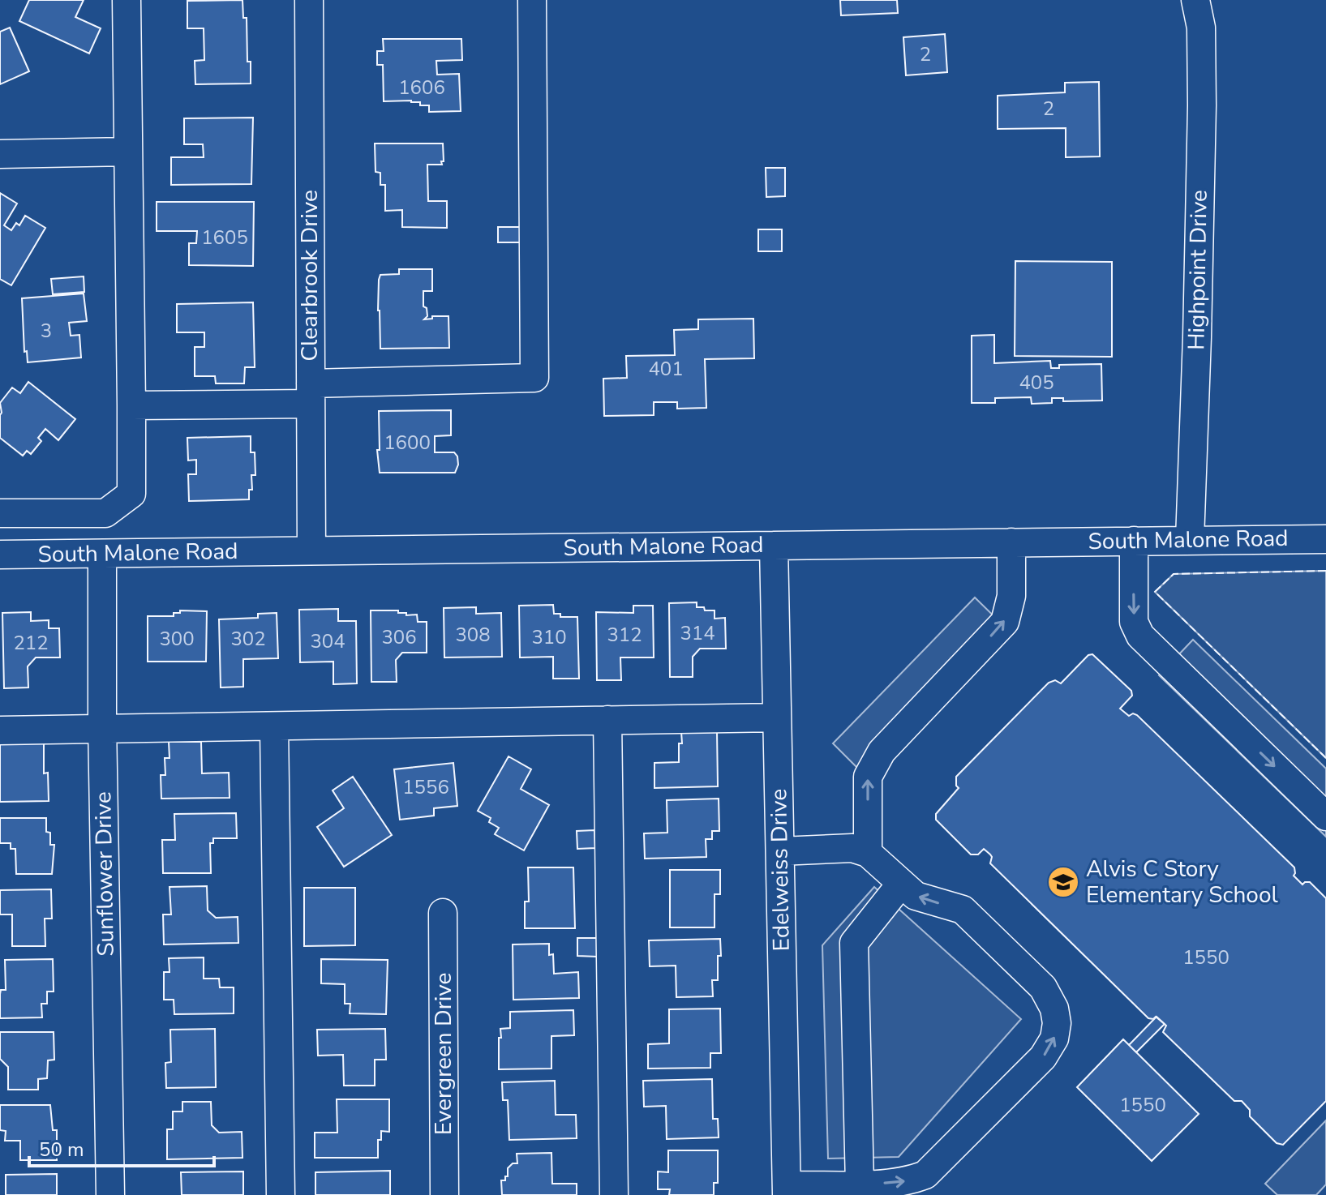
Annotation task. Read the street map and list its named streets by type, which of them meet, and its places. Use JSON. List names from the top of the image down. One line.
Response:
{"streets":{"street":["Highpoint Drive","Clearbrook Drive","South Malone Road","Edelweiss Drive","Sunflower Drive","Evergreen Drive"]},"crossings":[["Highpoint Drive","South Malone Road"],["Clearbrook Drive","South Malone Road"],["South Malone Road","Edelweiss Drive"],["South Malone Road","Sunflower Drive"]],"places":{"school or university":["Alvis C Story Elementary School"]},"house_numbers":["2","1606","2","1605","3","401","405","1600","314","308","312","306","310","300","302","304","212","1556","1550","1550"],"scale_bar":"50 m"}
